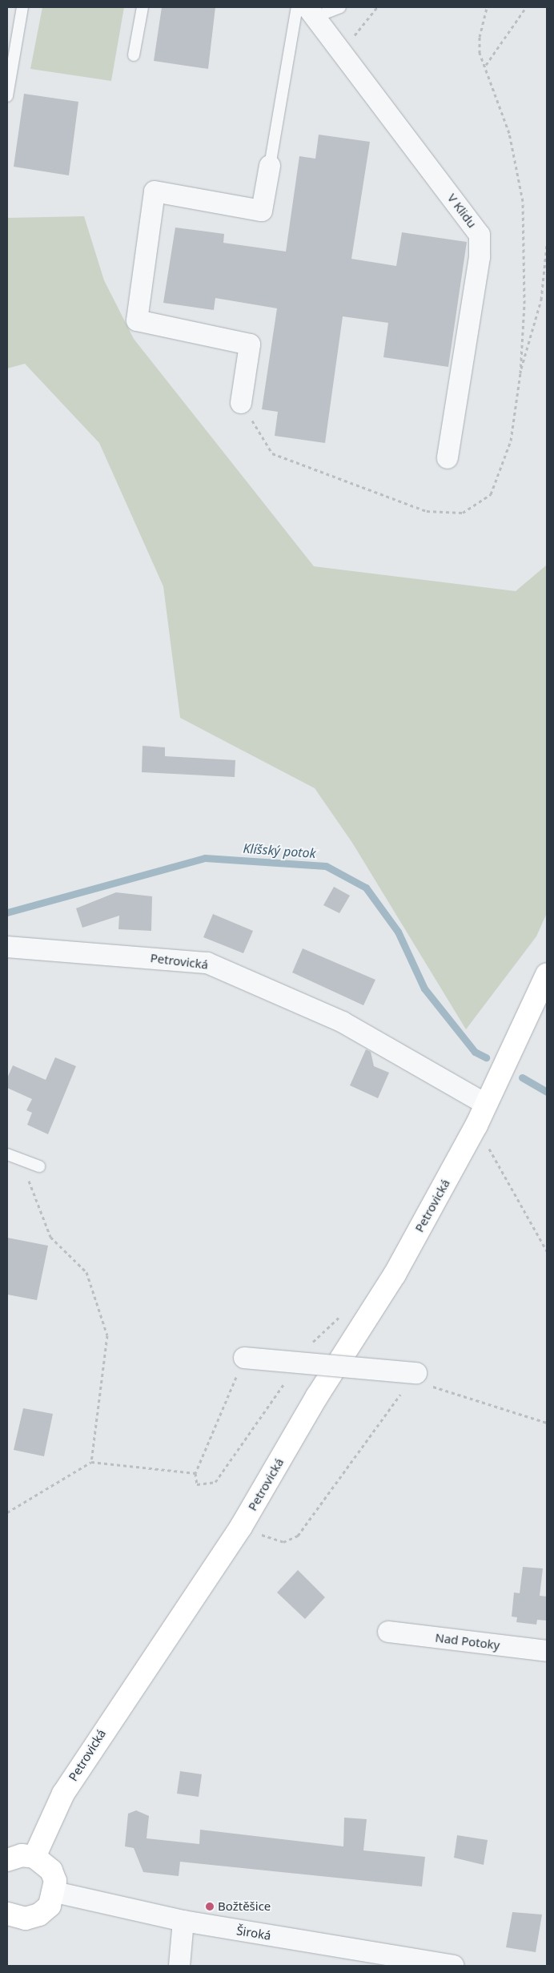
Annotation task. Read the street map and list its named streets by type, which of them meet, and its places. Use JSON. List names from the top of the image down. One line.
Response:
{"streets":{"main road":["Petrovická"],"street":["V Klidu","Nad Potoky","Široká"]},"water":["Klíšský potok"],"places":["Božtěšice"]}
